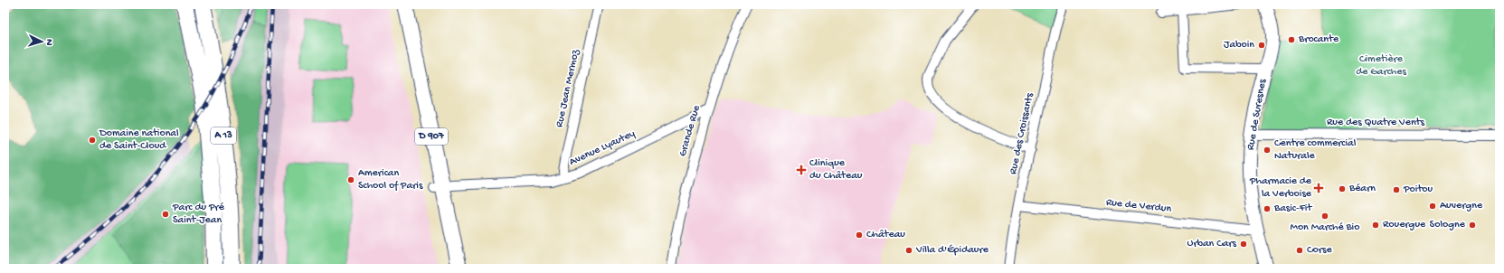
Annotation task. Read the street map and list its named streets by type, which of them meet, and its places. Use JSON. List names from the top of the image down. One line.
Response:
{"streets":{"highway":["A 13"],"main road":["D 907"],"street":["Rue Jean Mermoz","Rue de Suresnes","Rue des Quatre Vents","Grande Rue","Rue des Croissants","Avenue Lyautey","Rue de Verdun"]},"crossings":[["Rue Jean Mermoz","Avenue Lyautey"],["Rue de Suresnes","Rue des Quatre Vents"],["Rue de Suresnes","Rue de Verdun"],["Grande Rue","Avenue Lyautey"],["Rue des Croissants","Rue de Verdun"],["D 907","Avenue Lyautey"]],"parks":["Cimetière de Garches"],"places":{"other":["Brocante","Jaboin","Domaine national de Saint-Cloud","Centre commercial Naturale","American School of Paris","Béarn","Poitou","Auvergne","Basic-Fit","Parc du Pré Saint-Jean","Mon Marché Bio","Rouergue","Sologne","Château","Urban Cars","Villa d'Épidaure","Corse"],"health":["Clinique du Château","Pharmacie de la Verboise"]},"north":"right"}
